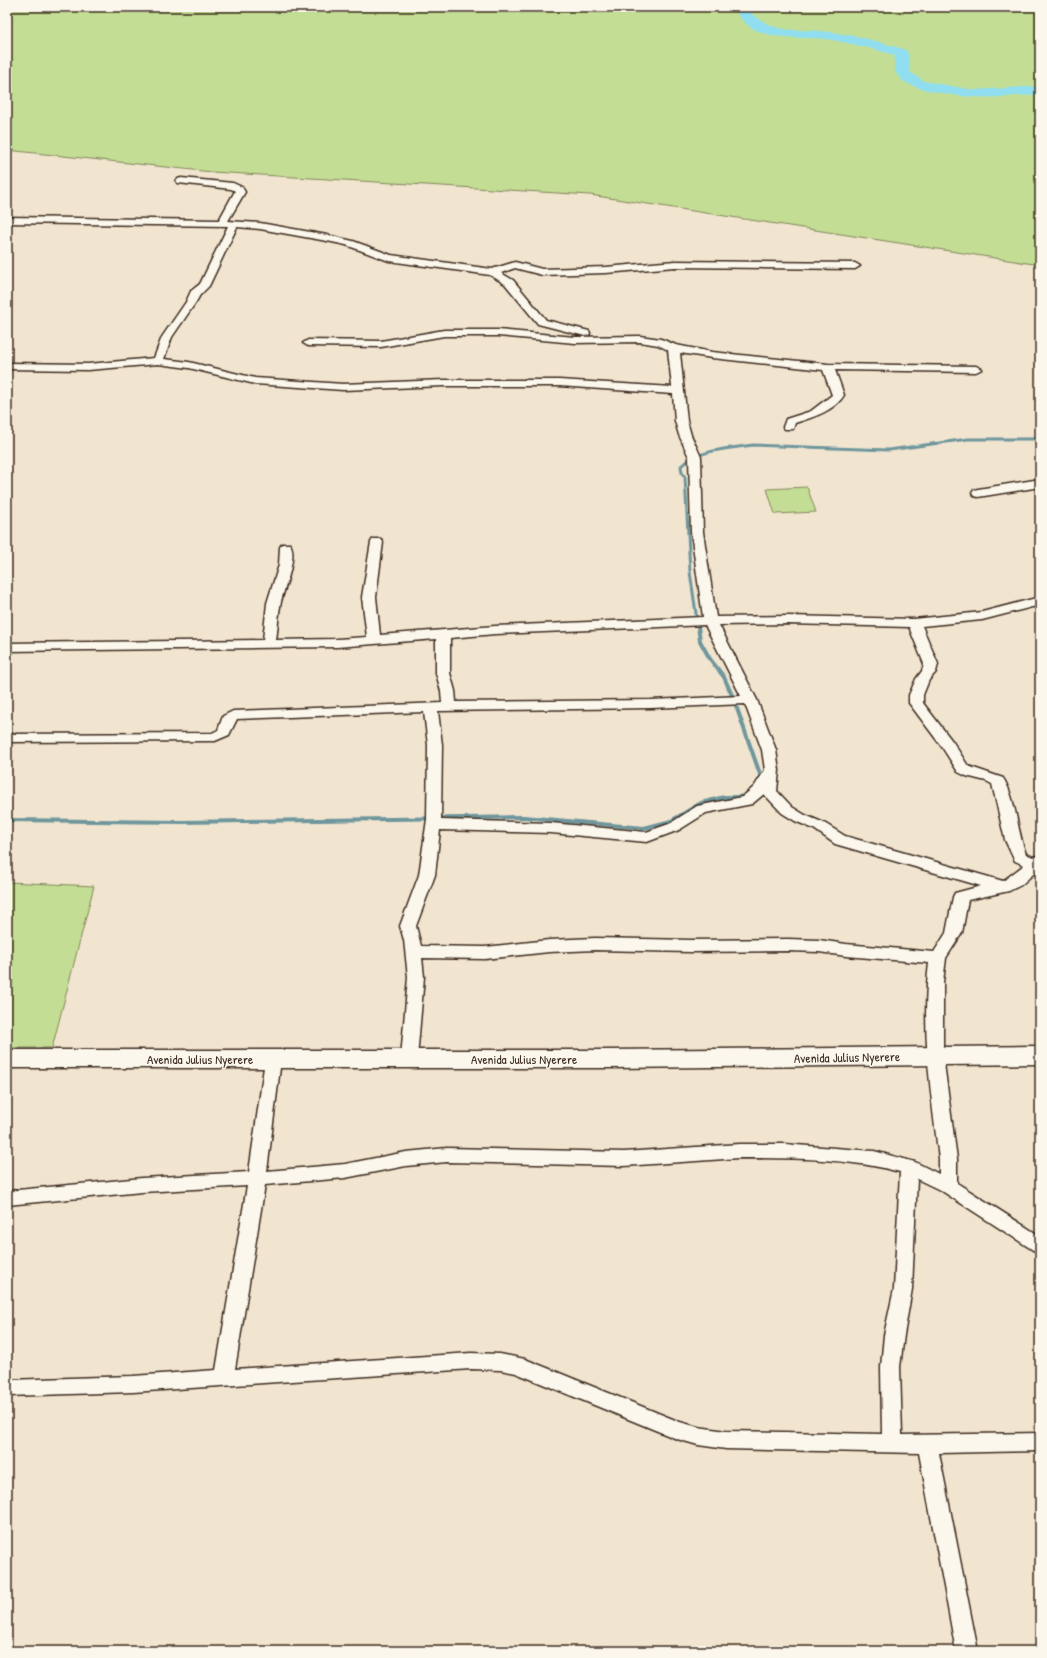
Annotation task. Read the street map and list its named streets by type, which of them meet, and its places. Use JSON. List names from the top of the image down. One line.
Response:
{"streets":{"street":["Avenida Julius Nyerere"]}}
